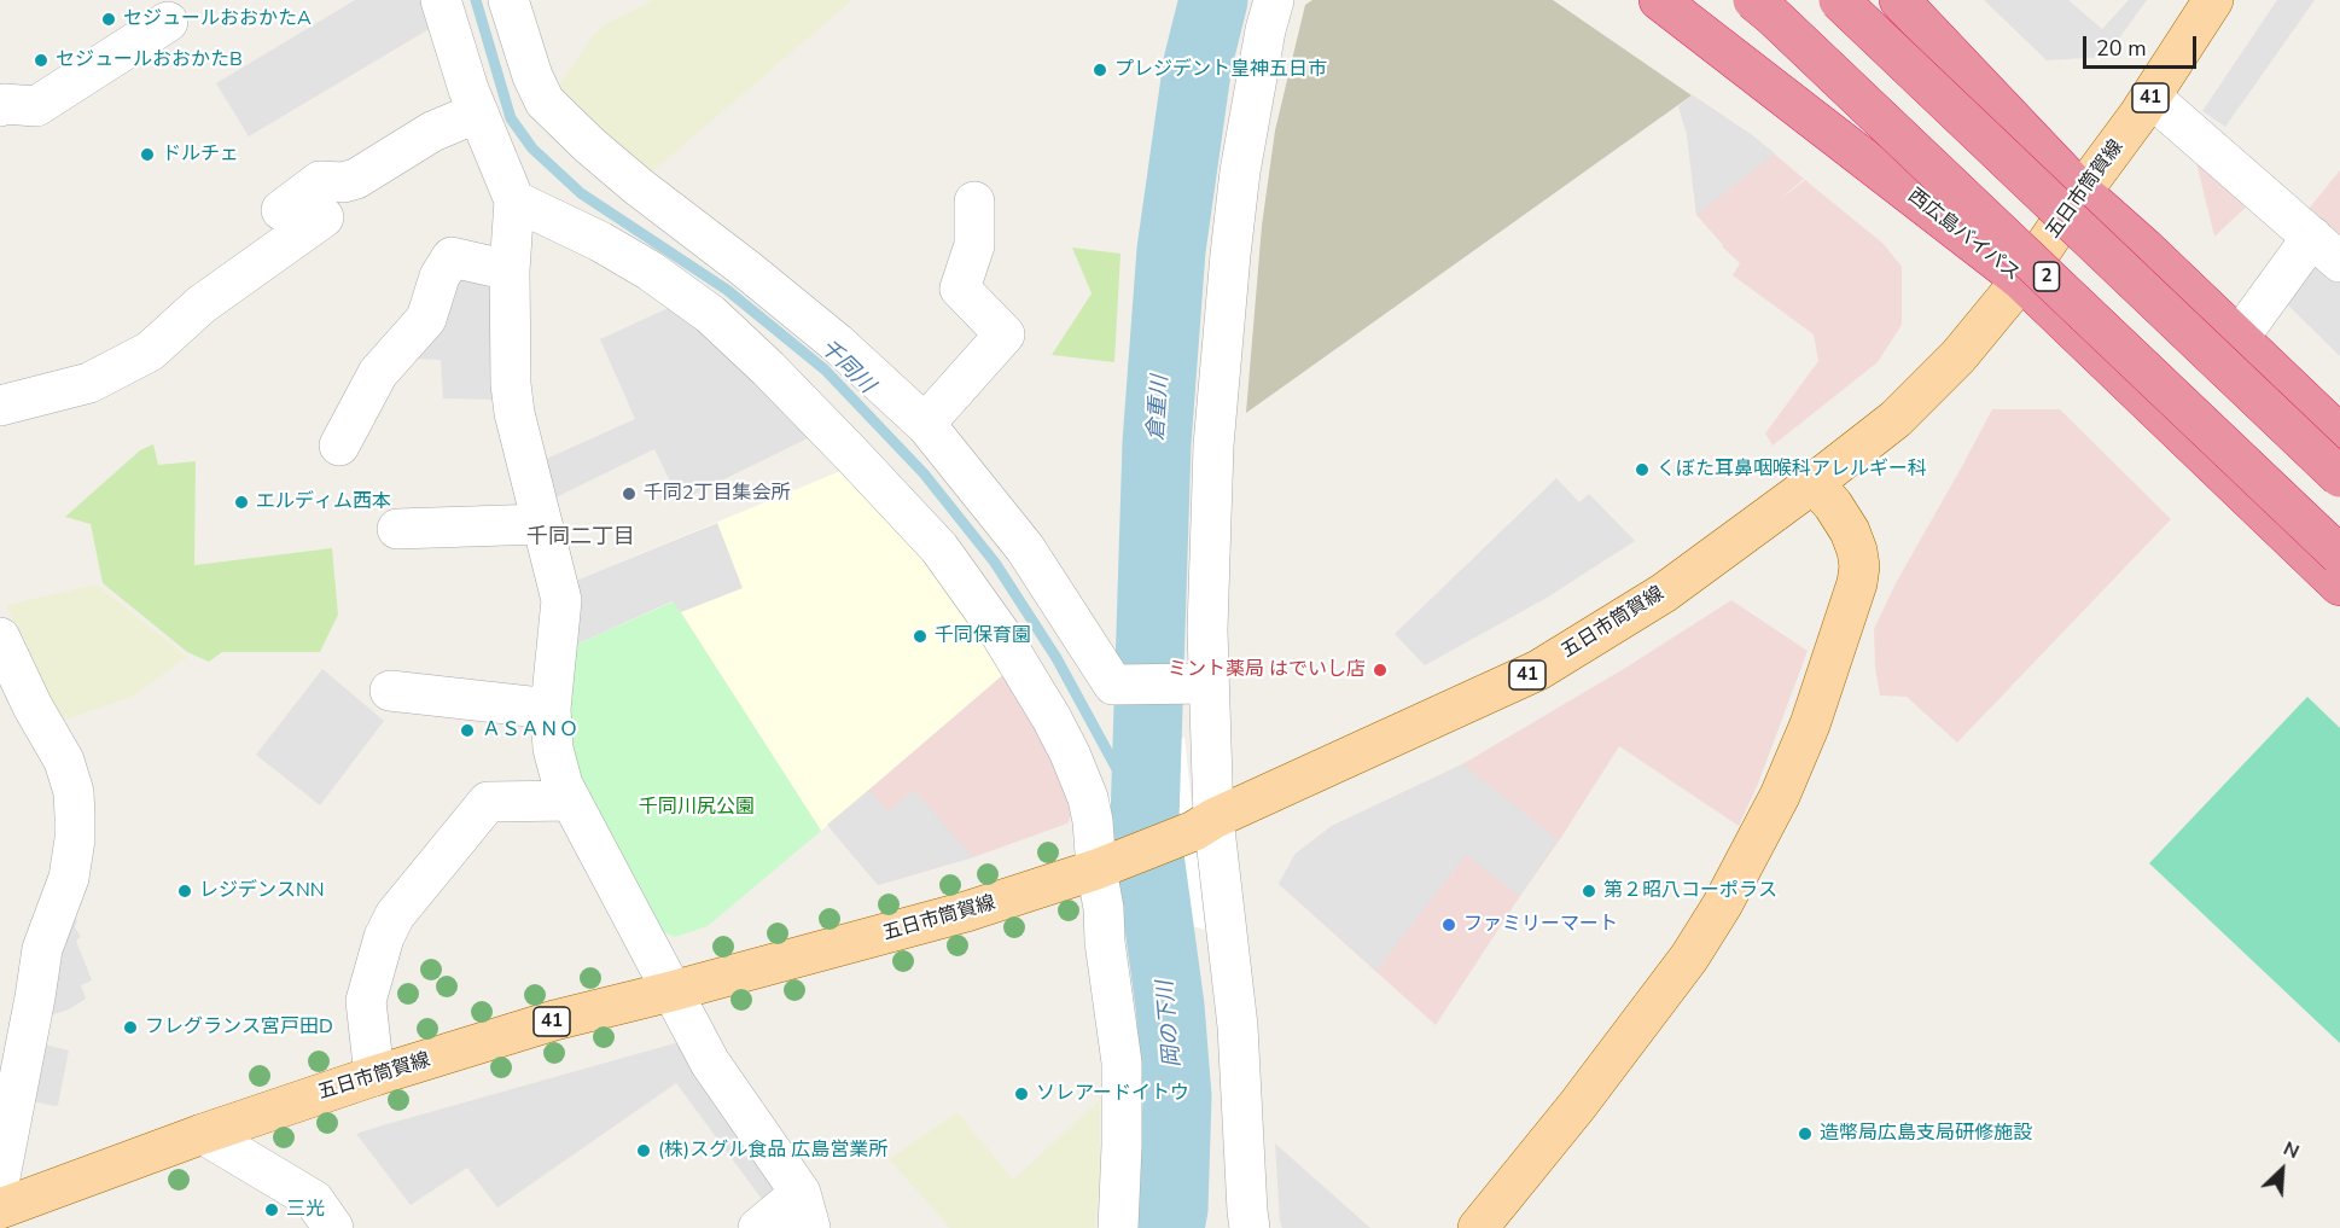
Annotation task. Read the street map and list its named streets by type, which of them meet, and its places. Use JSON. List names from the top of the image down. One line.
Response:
{"streets":{"highway":["西広島バイパス","2"],"main road":["41","五日市筒賀線"]},"crossings":[["五日市筒賀線","西広島バイパス"]],"districts":["千同二丁目"],"water":["千同川","倉重川","岡の下川"],"parks":["千同川尻公園"],"places":["セジュールおおかたA","セジュールおおかたB","プレジデント皇神五日市","ドルチェ","くぼた耳鼻咽喉科アレルギー科","千同2丁目集会所","エルディム西本","千同保育園","ミント薬局 はでいし店","ＡＳＡＮＯ","レジデンスNN","第２昭八コーポラス","ファミリーマート","フレグランス宮戸田D","ソレアードイトウ","造幣局広島支局研修施設","(株)スグル食品 広島営業所","三光"],"scale_bar":"20 m","north":"top right"}
